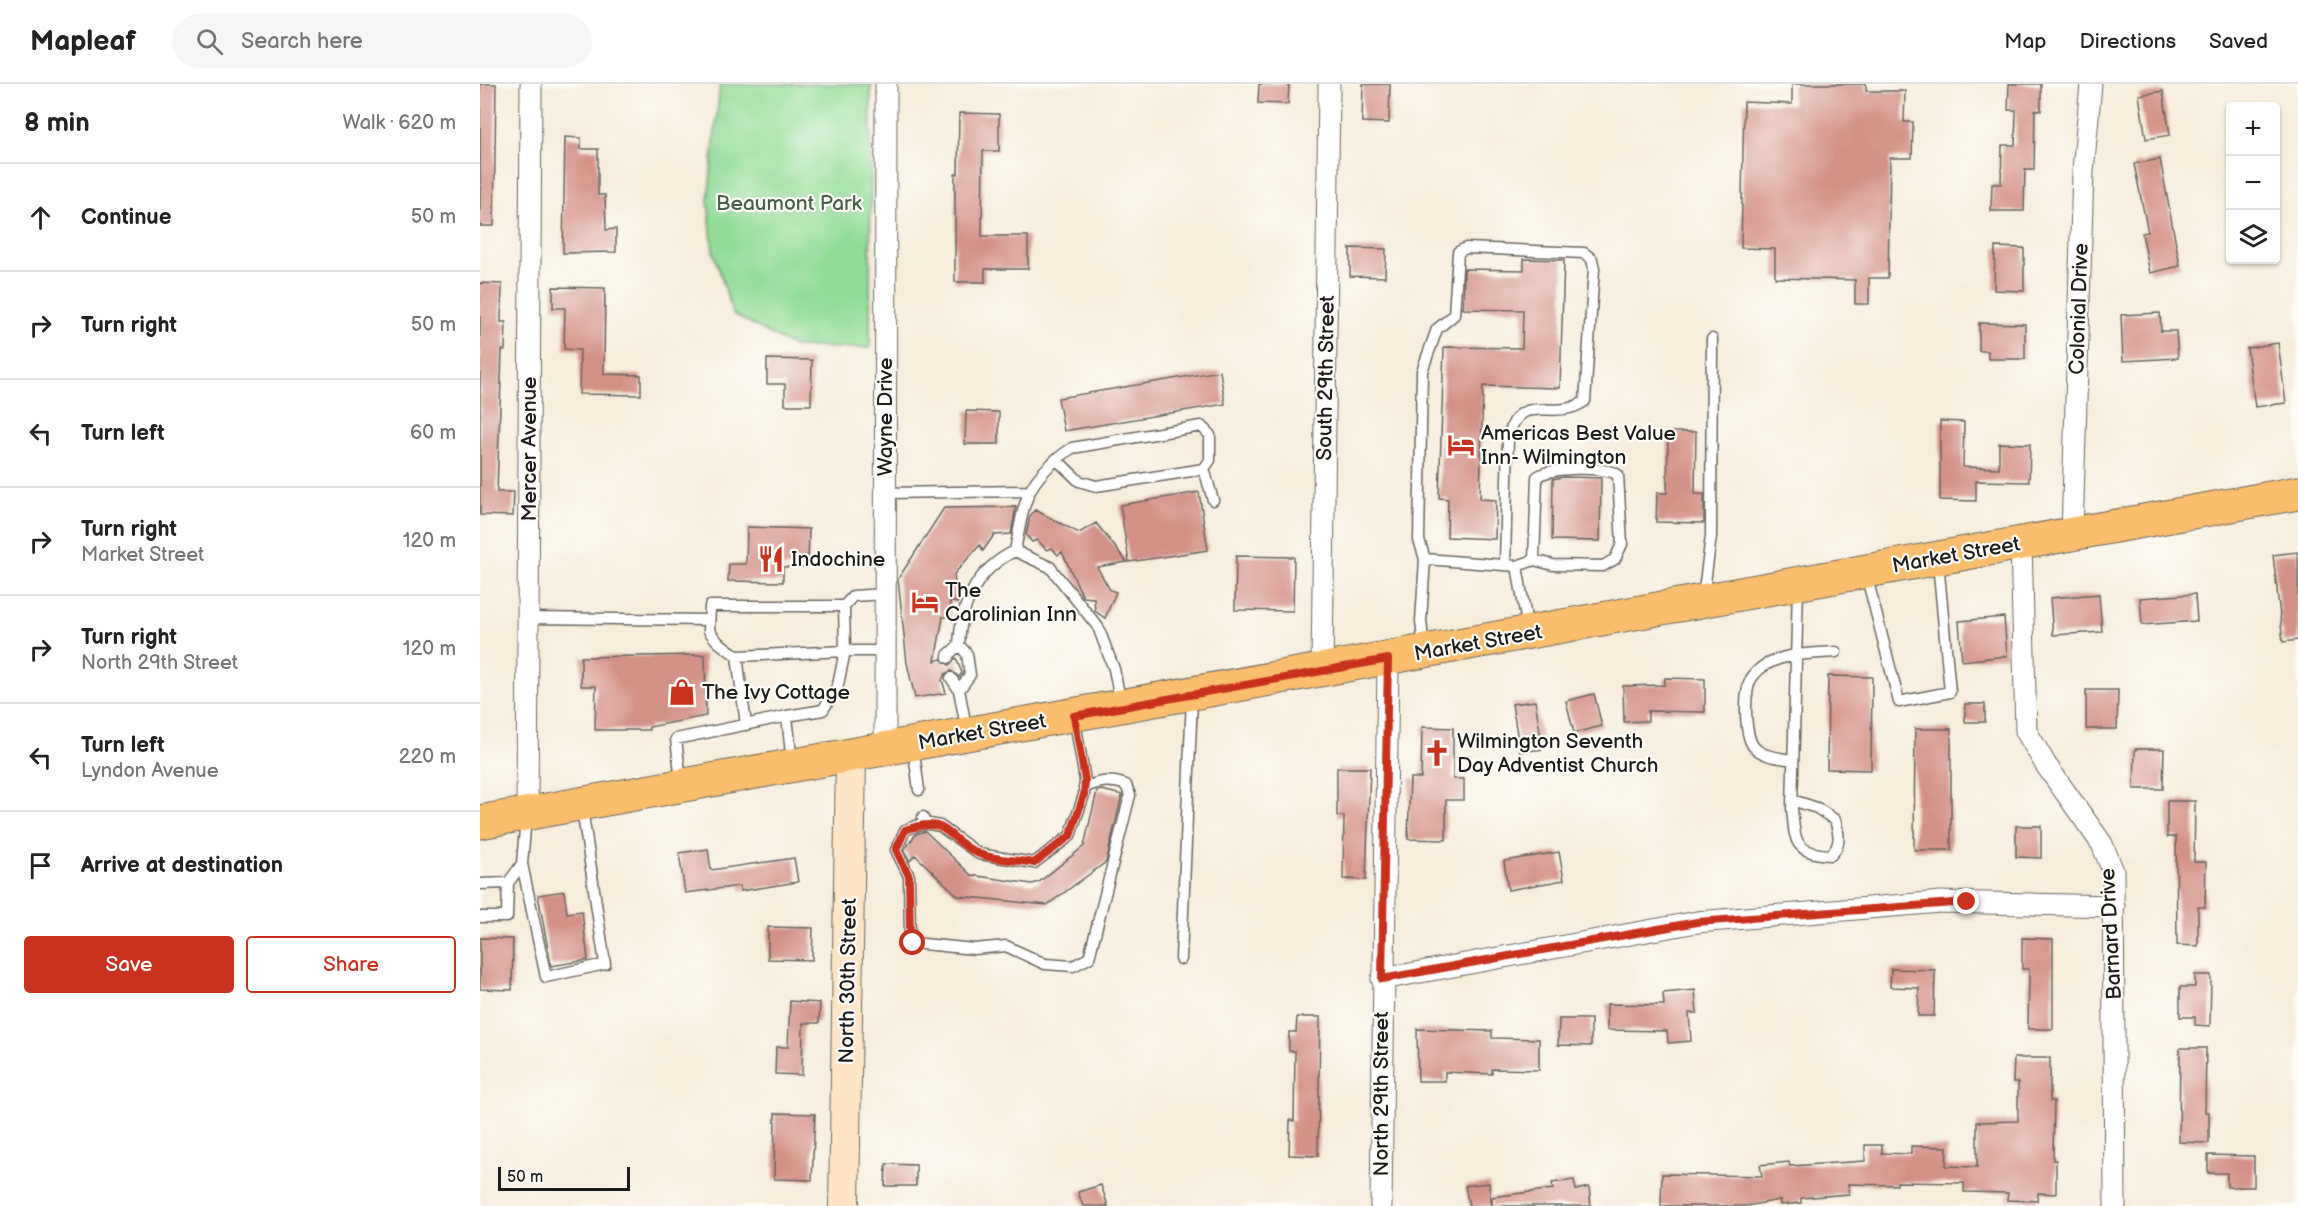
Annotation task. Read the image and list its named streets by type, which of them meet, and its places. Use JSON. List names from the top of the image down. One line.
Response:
{"streets":{"main road":["Market Street"],"street":["Colonial Drive","South 29th Street","Wayne Drive","Mercer Avenue","Barnard Drive","North 30th Street","North 29th Street"]},"crossings":[["Colonial Drive","Market Street"],["South 29th Street","Market Street"],["Wayne Drive","Market Street"],["Mercer Avenue","Market Street"],["Market Street","Barnard Drive"],["Market Street","North 30th Street"],["Market Street","North 29th Street"]],"parks":["Beaumont Park"],"places":{"hotel":["Americas Best Value Inn- Wilmington","The Carolinian Inn"],"restaurant":["Indochine"],"shop":["The Ivy Cottage"],"church":["Wilmington Seventh Day Adventist Church"]},"scale_bar":"50 m","page":{"header":"Mapleaf","search":"Search here","nav":["Map","Directions","Saved"],"heading":["8 min","Walk · 620 m"],"map_buttons":["+","−"],"list":[["Continue","50 m"],["Turn right","50 m"],["Turn left","60 m"],["Turn right","Market Street","120 m"],["Turn right","North 29th Street","120 m"],["Turn left","Lyndon Avenue","220 m"],"Arrive at destination"],"buttons":["Save","Share"],"scale":"50 m"}}
